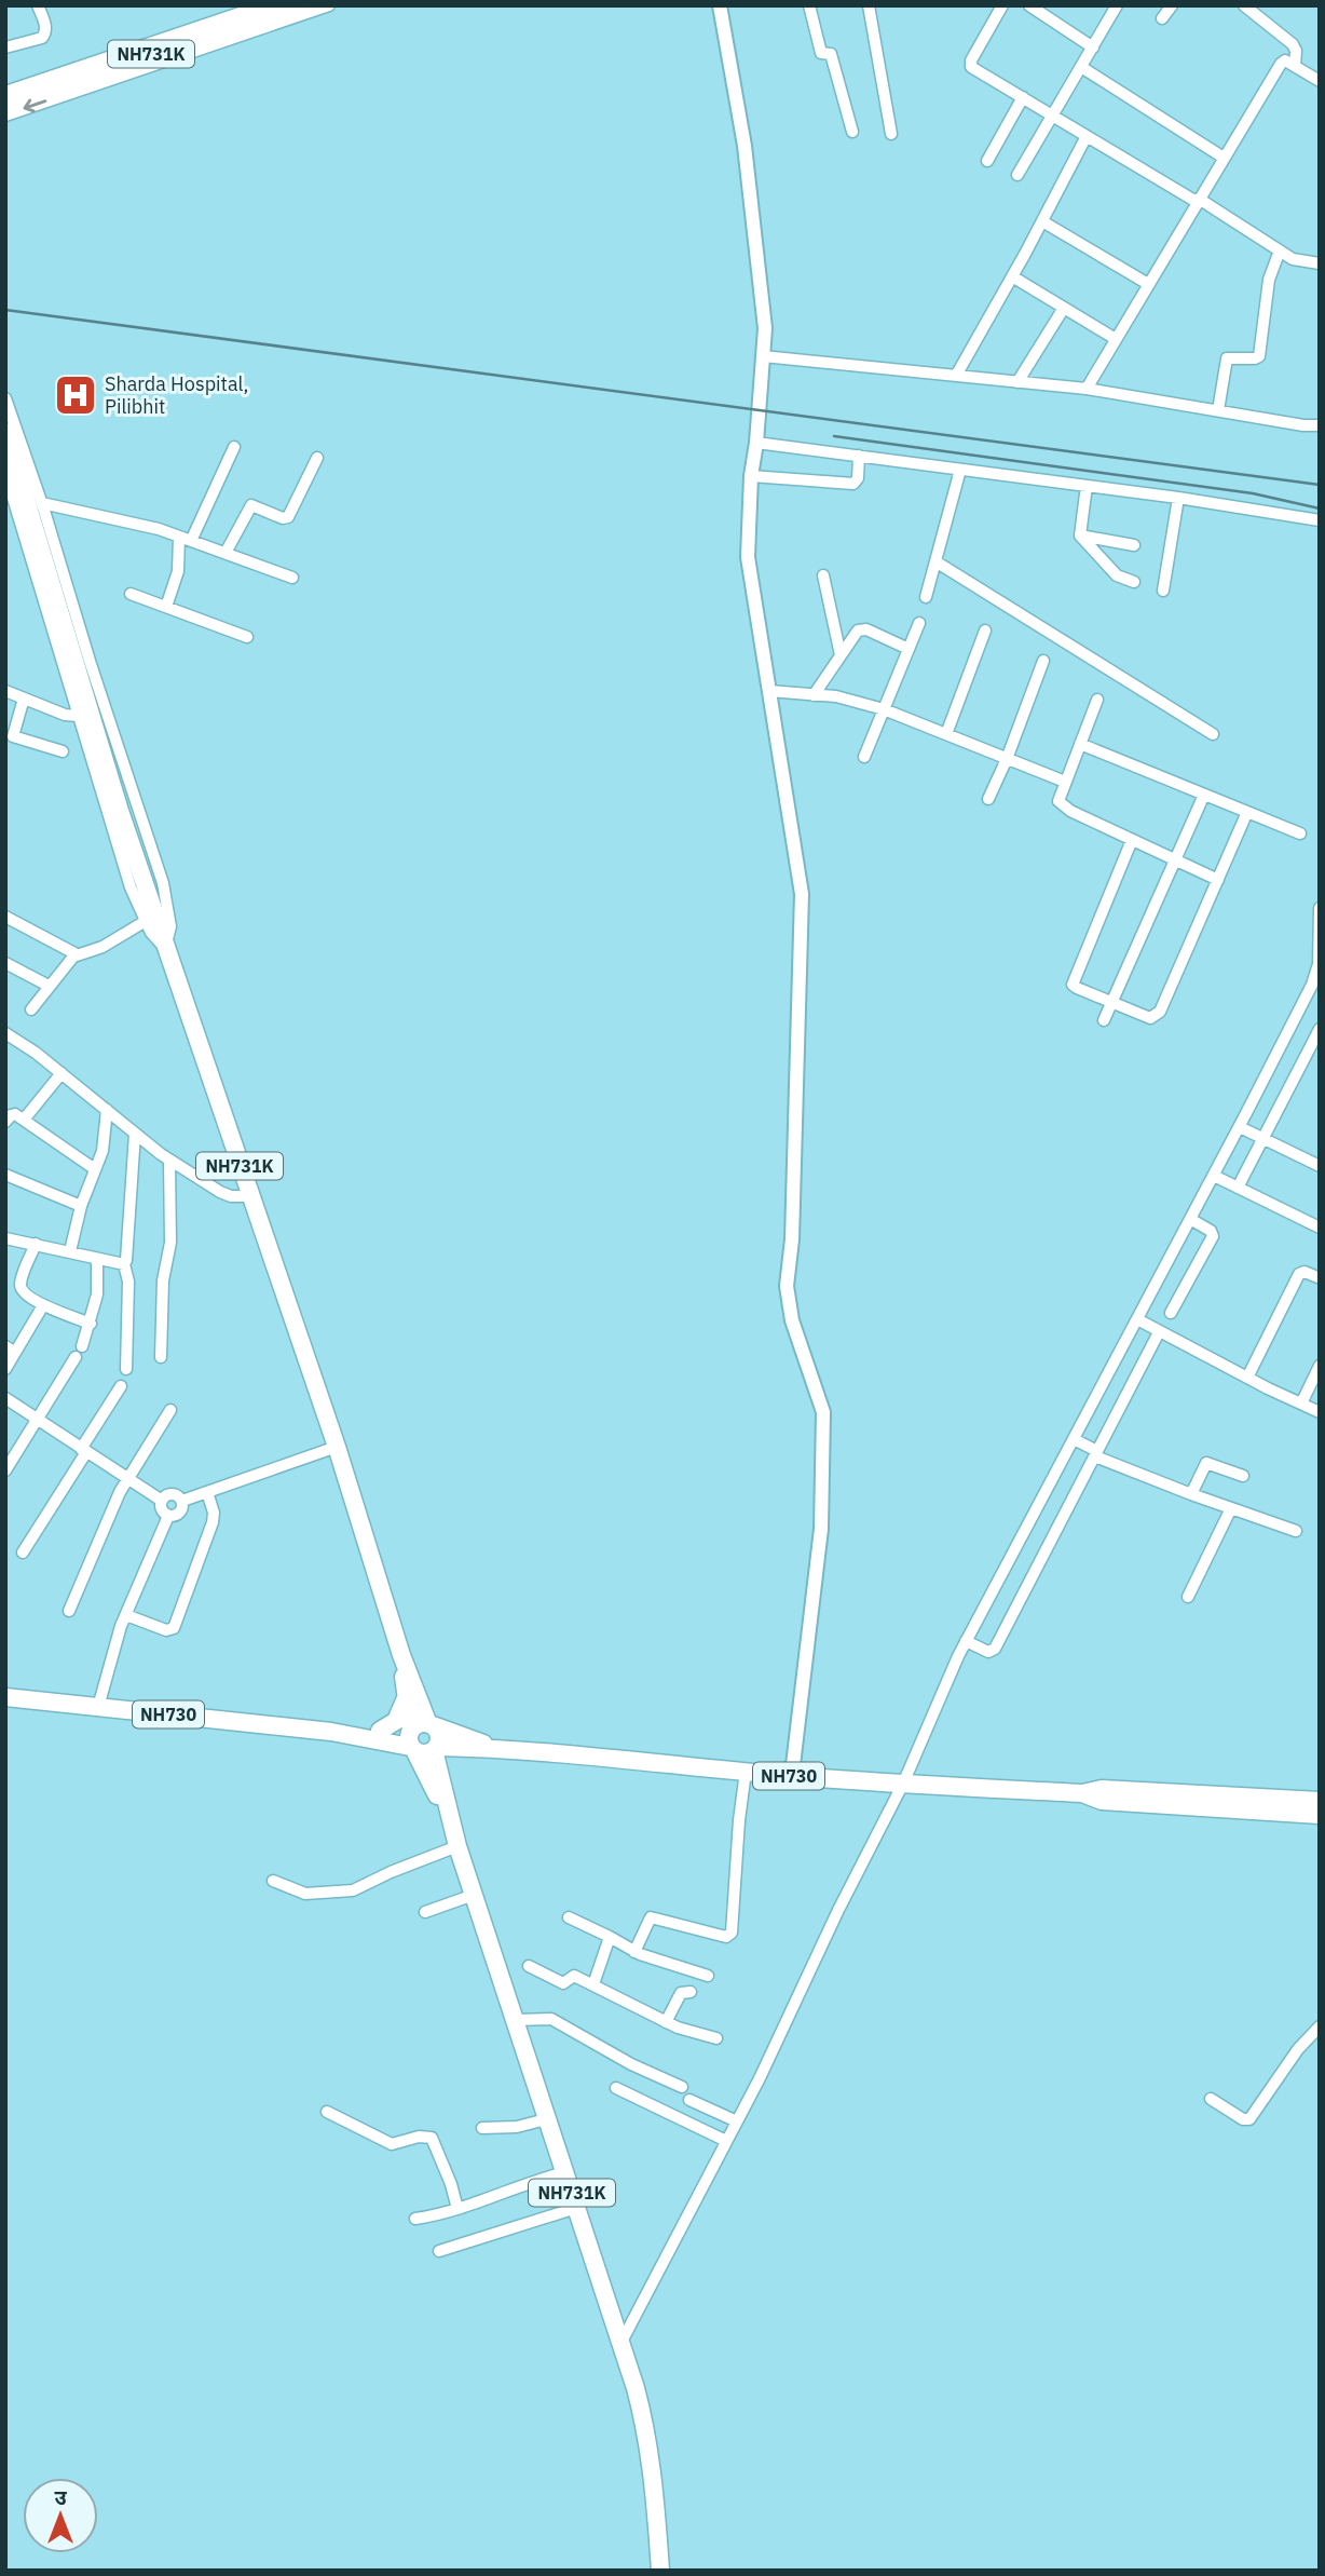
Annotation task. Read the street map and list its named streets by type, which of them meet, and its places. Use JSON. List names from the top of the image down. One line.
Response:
{"streets":{"highway":["NH731K","NH730"]},"crossings":[["NH731K","NH730"]],"places":{"hospital":["Sharda Hospital, Pilibhit"]},"north":"top"}
